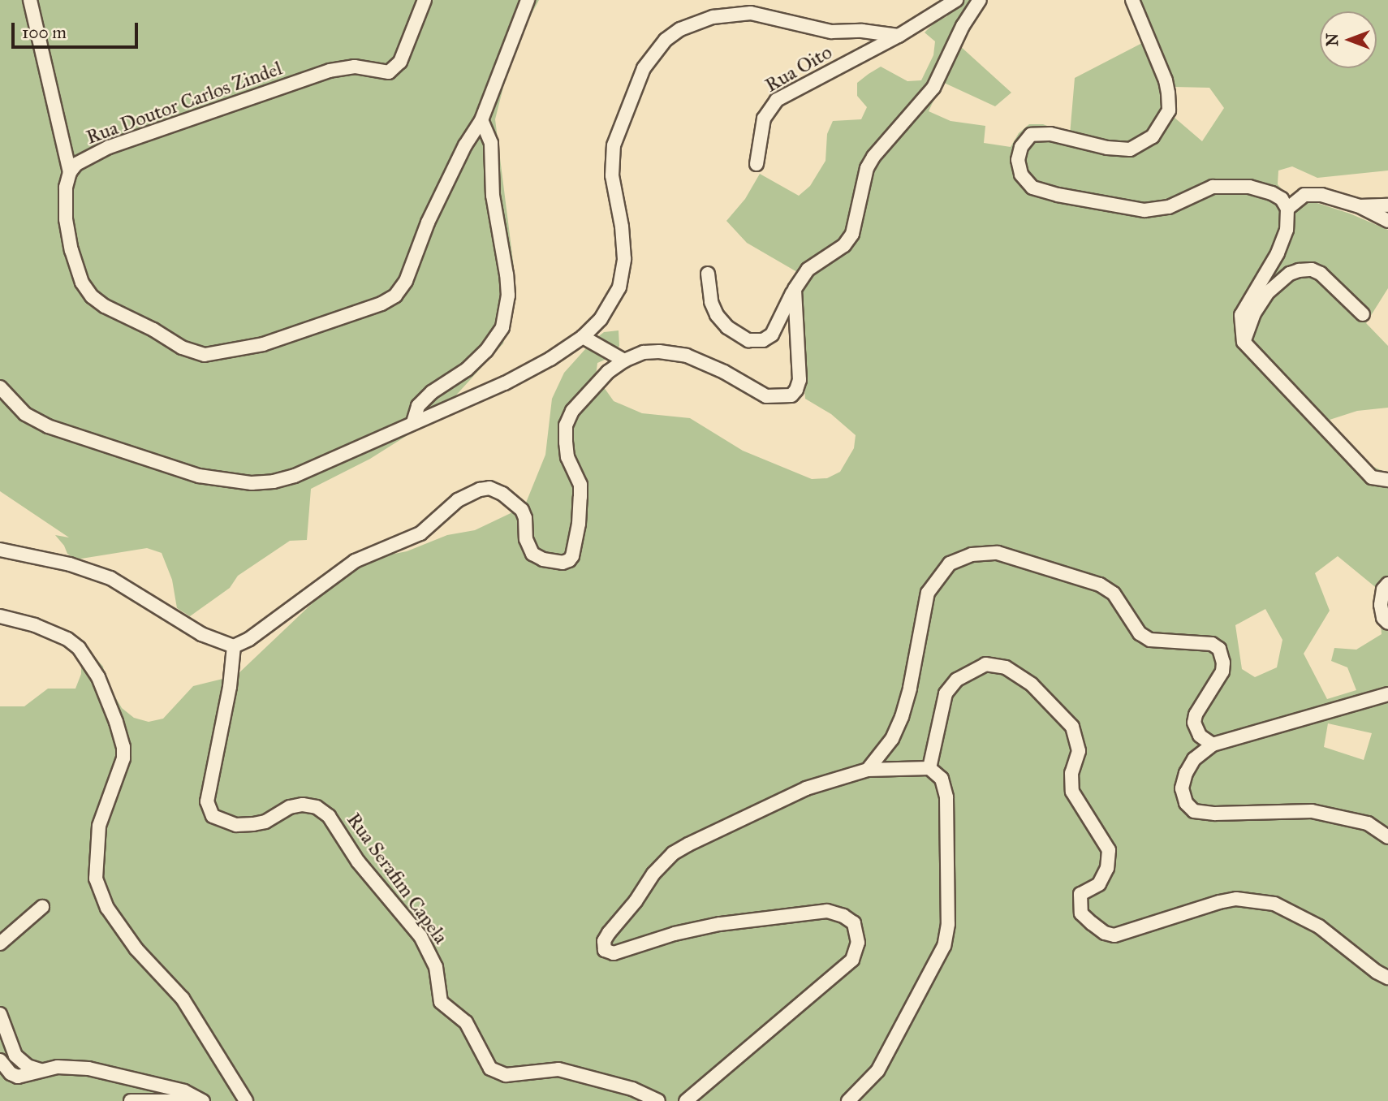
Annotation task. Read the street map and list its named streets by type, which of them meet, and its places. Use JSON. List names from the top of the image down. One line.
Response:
{"streets":{"street":["Rua Oito","Rua Doutor Carlos Zindel","Rua Serafim Capela"]},"scale_bar":"100 m","north":"left"}
